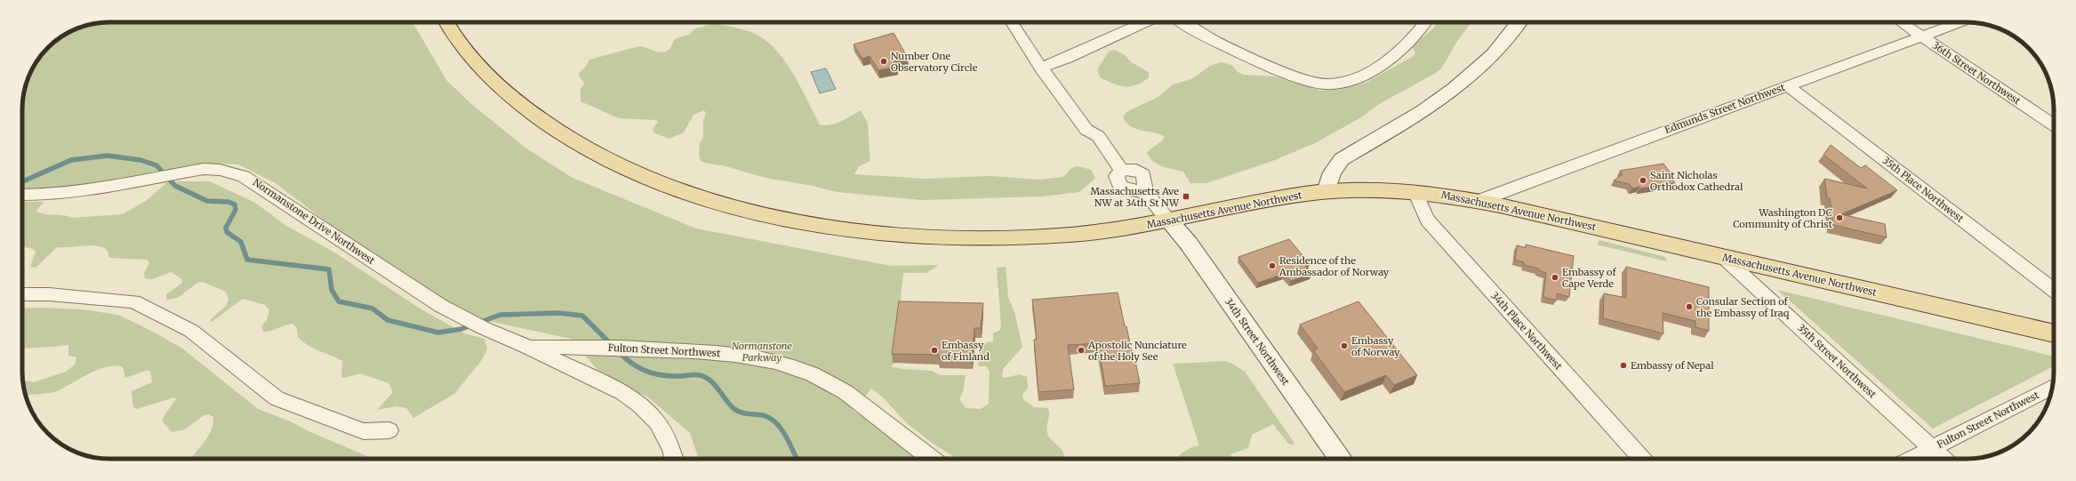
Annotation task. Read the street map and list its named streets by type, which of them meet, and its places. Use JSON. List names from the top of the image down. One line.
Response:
{"streets":{"main road":["Massachusetts Avenue Northwest"],"street":["36th Street Northwest","Edmunds Street Northwest","35th Place Northwest","Normanstone Drive Northwest","34th Place Northwest","34th Street Northwest","Fulton Street Northwest","35th Street Northwest"]},"crossings":[["36th Street Northwest","Edmunds Street Northwest"],["Edmunds Street Northwest","35th Place Northwest"],["Edmunds Street Northwest","Massachusetts Avenue Northwest"],["Massachusetts Avenue Northwest","34th Place Northwest"],["Massachusetts Avenue Northwest","34th Street Northwest"],["Massachusetts Avenue Northwest","35th Street Northwest"],["Normanstone Drive Northwest","Fulton Street Northwest"],["Fulton Street Northwest","35th Street Northwest"]],"parks":["Normanstone Parkway"],"places":{"other":["Number One Observatory Circle","Saint Nicholas Orthodox Cathedral","Washington DC Community of Christ","Residence of the Ambassador of Norway","Embassy of Cape Verde","Consular Section of the Embassy of Iraq","Embassy of Norway","Embassy of Finland","Apostolic Nunciature of the Holy See","Embassy of Nepal"],"transit":["Massachusetts Ave NW at 34th St NW"]}}
